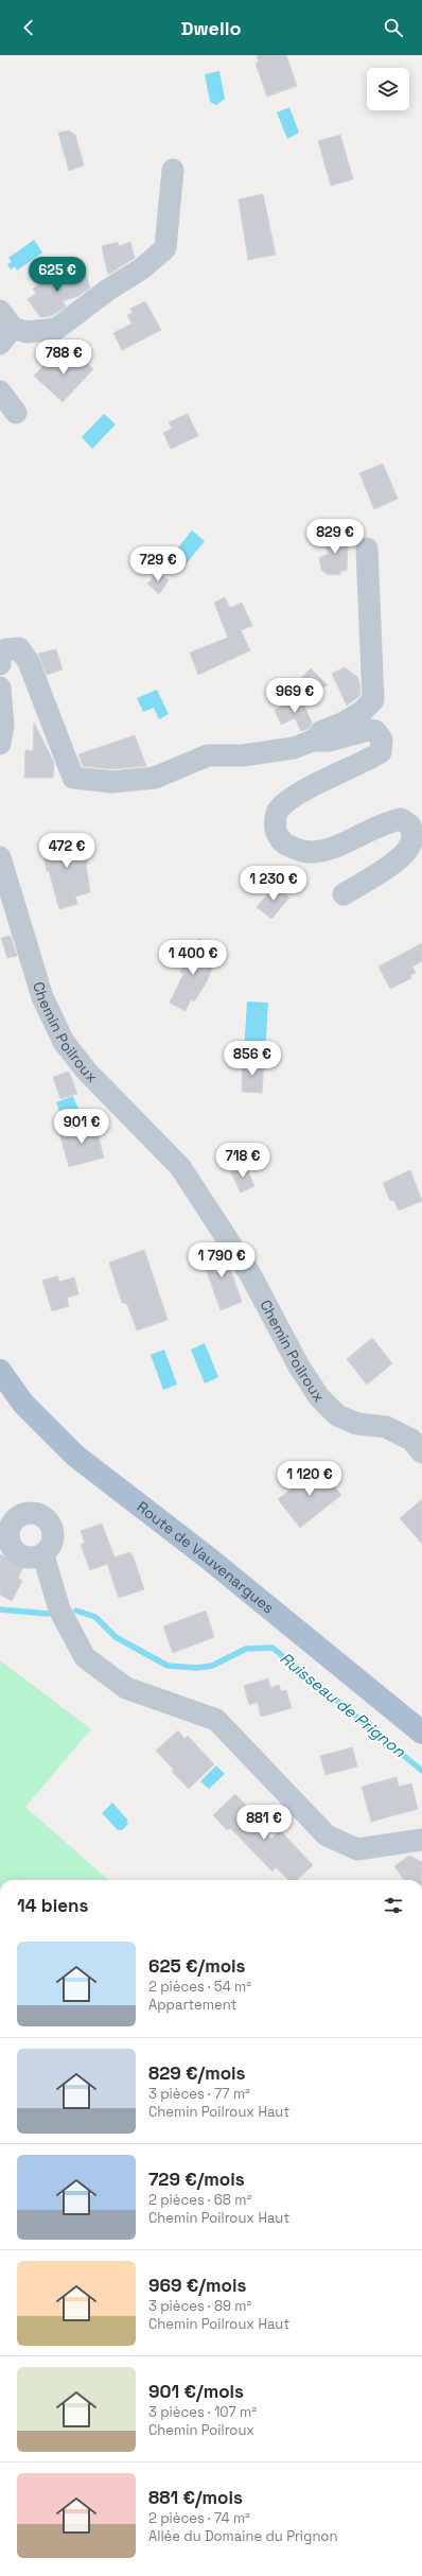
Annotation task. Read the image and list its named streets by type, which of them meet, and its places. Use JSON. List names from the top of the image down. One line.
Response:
{"streets":{"main road":["Route de Vauvenargues"],"street":["Chemin Poilroux"]},"water":["Ruisseau de Prignon"],"page":{"header":"Dwello","price":["625 €","788 €","829 €","729 €","969 €","472 €","1 230 €","1 400 €","856 €","901 €","718 €","1 790 €","1 120 €","881 €"],"heading":"14 biens","list":[{"name":"625 €/mois","note":"2 pièces · 54 m² · Appartement"},{"name":"829 €/mois","note":"3 pièces · 77 m² · Chemin Poilroux Haut"},{"name":"729 €/mois","note":"2 pièces · 68 m² · Chemin Poilroux Haut"},{"name":"969 €/mois","note":"3 pièces · 89 m² · Chemin Poilroux Haut"},{"name":"901 €/mois","note":"3 pièces · 107 m² · Chemin Poilroux"},{"name":"881 €/mois","note":"2 pièces · 74 m² · Allée du Domaine du Prignon"}]}}
